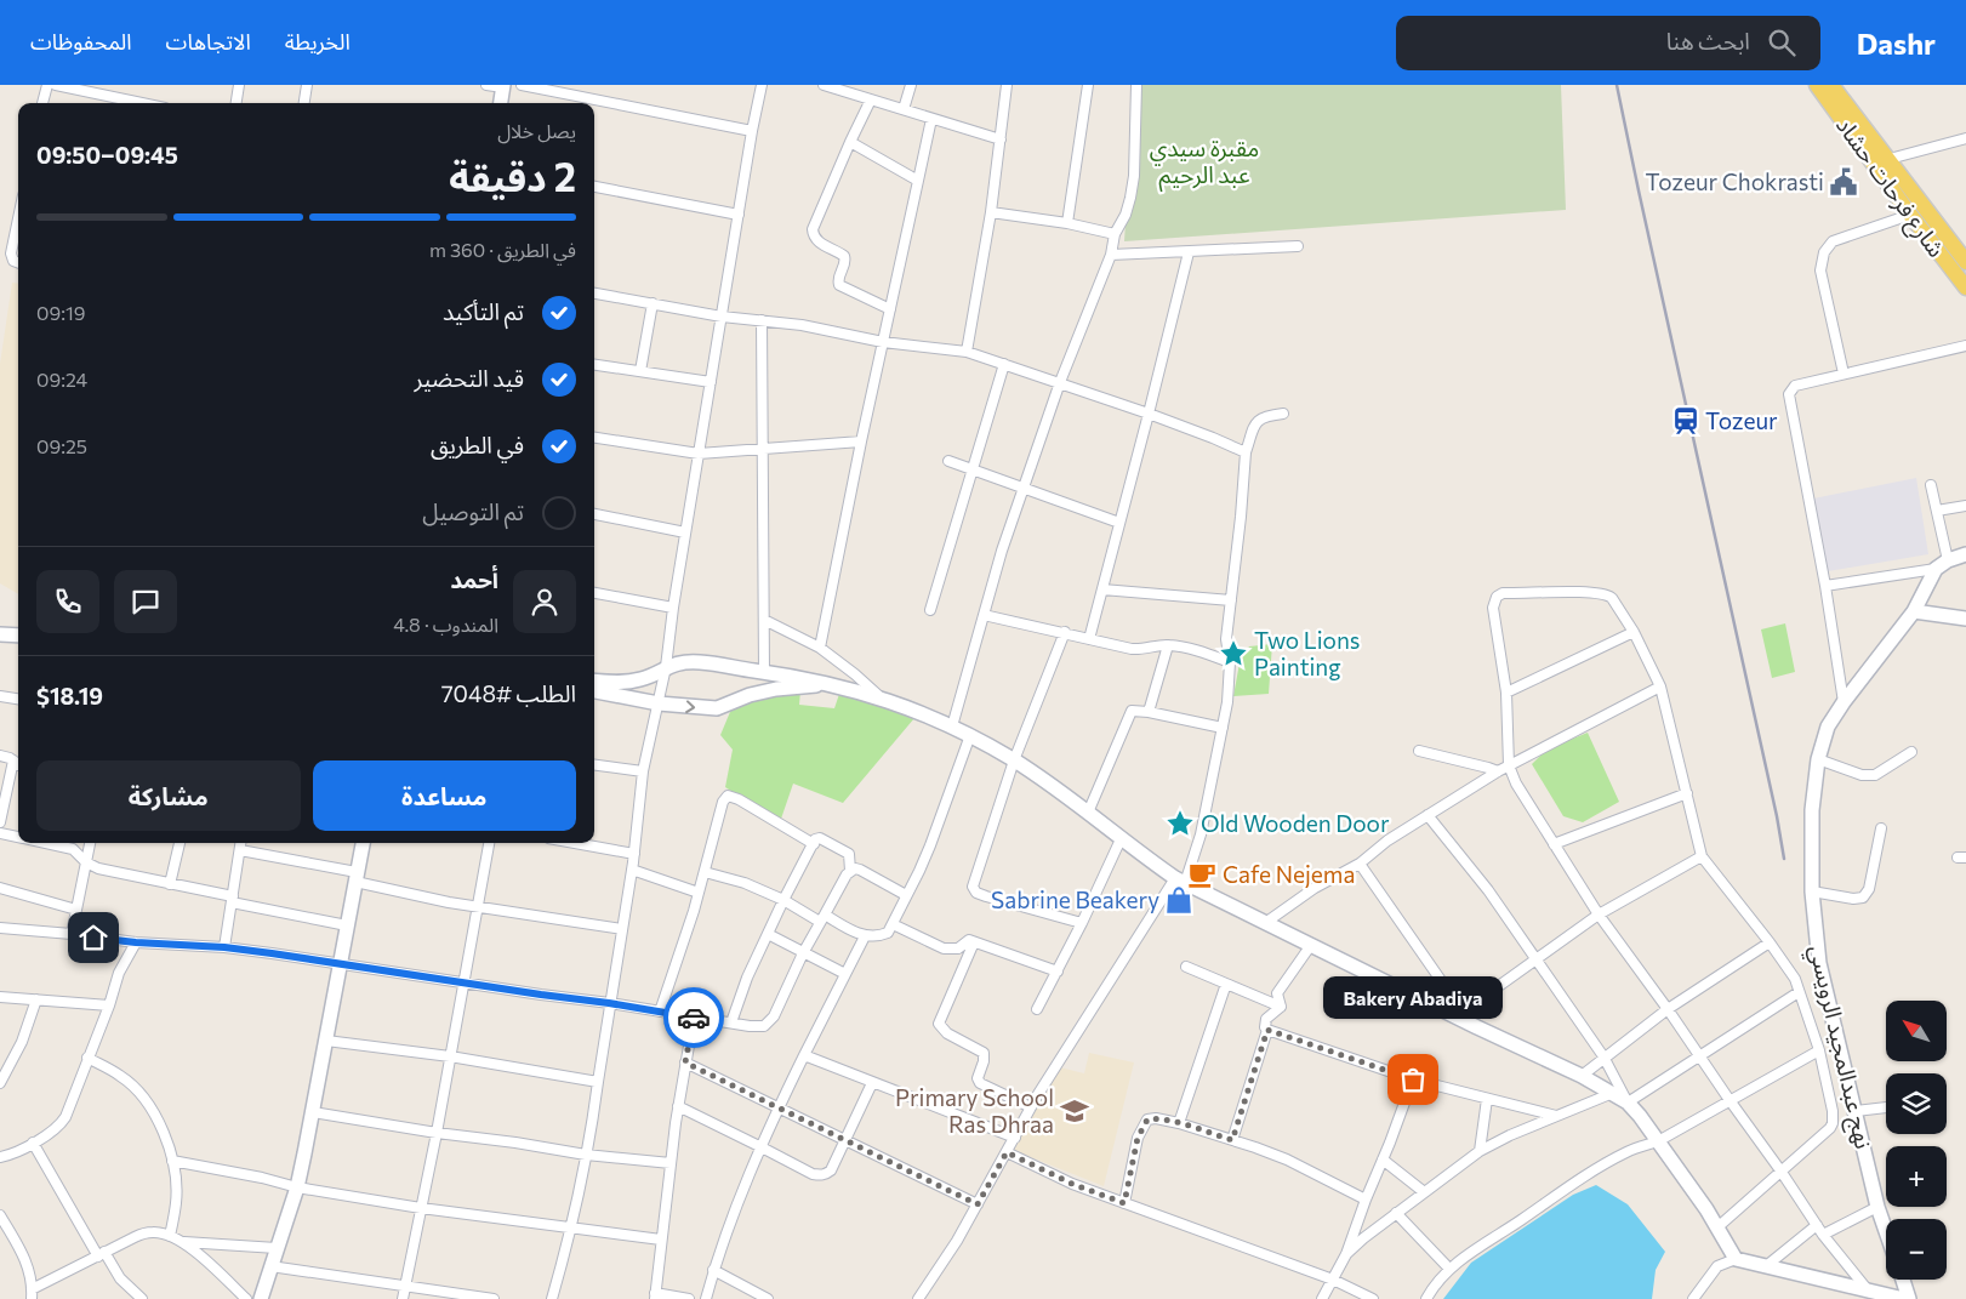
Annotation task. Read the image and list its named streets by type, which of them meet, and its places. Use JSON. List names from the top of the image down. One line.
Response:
{"streets":{"main road":["شارع فرحات حشاد"],"street":["نهج عبدالمجيد الرويسي"]},"parks":["مقبرة سيدي عبد الرحيم"],"places":{"public building":["Tozeur Chokrasti"],"station":["Tozeur"],"place":["Two Lions Painting","Old Wooden Door"],"cafe":["Cafe Nejema"],"shop":["Sabrine Beakery"],"other":["Bakery Abadiya"],"school or university":["Primary School Ras Dhraa"]},"north":"top left","page":{"header":"Dashr","search":"ابحث هنا","nav":["الخريطة","الاتجاهات","المحفوظات"],"heading":["2 دقيقة","يصل خلال","09:45–09:50"],"panel":["أحمد","المندوب · 4.8","الطلب #7048","$18.19"],"bar":"في الطريق · 360 m","list":[["تم التأكيد","09:19"],["قيد التحضير","09:24"],["في الطريق","09:25"],"تم التوصيل"],"buttons":["مساعدة","مشاركة"],"bubble":"Bakery Abadiya","map_buttons":["+","−"]}}
